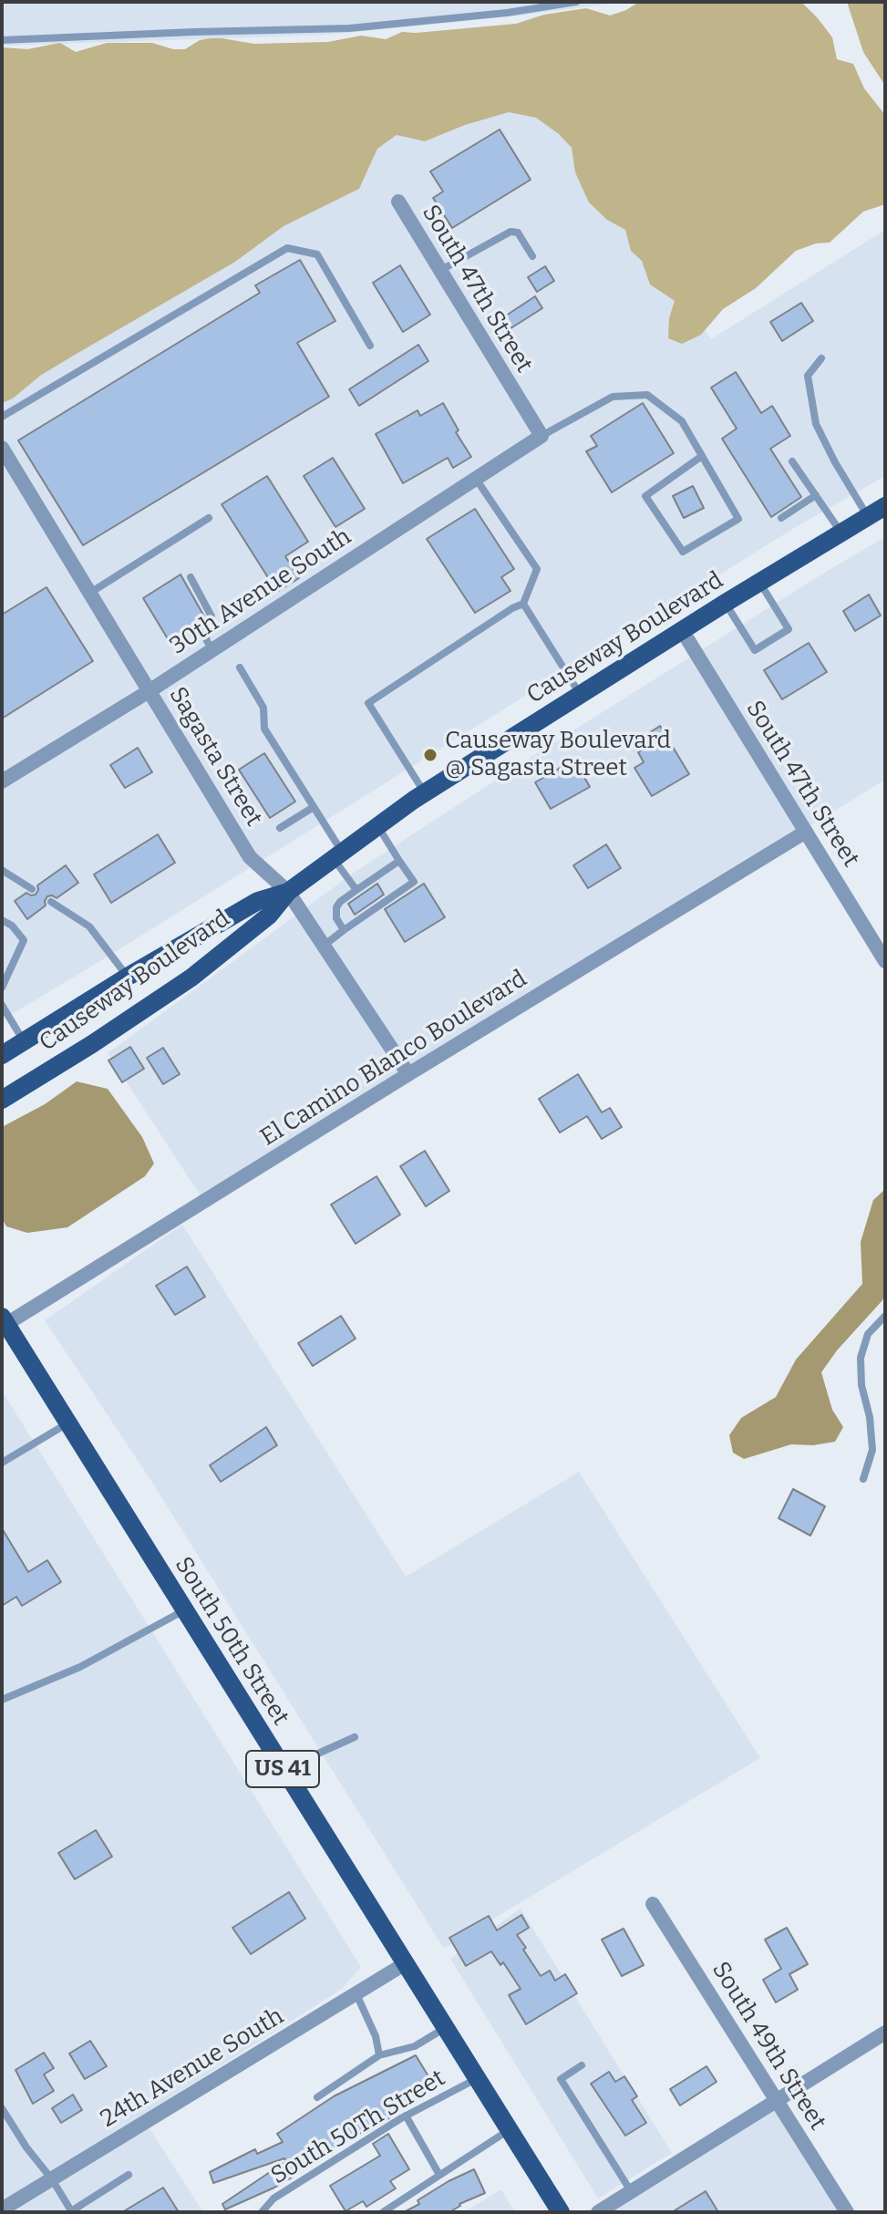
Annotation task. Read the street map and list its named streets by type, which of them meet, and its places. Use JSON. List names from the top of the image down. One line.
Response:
{"streets":{"main road":["Causeway Boulevard","South 50th Street","US 41"],"street":["South 47th Street","30th Avenue South","Sagasta Street","El Camino Blanco Boulevard","South 49th Street","24th Avenue South"],"lane":["South 50Th Street"]},"crossings":[["South 47th Street","30th Avenue South"],["South 47th Street","Causeway Boulevard"],["South 47th Street","El Camino Blanco Boulevard"],["30th Avenue South","Sagasta Street"],["Causeway Boulevard","Sagasta Street"],["Sagasta Street","El Camino Blanco Boulevard"],["El Camino Blanco Boulevard","South 50th Street"],["South 50th Street","24th Avenue South"],["South 50th Street","South 50Th Street"]],"places":["Causeway Boulevard @ Sagasta Street"]}
